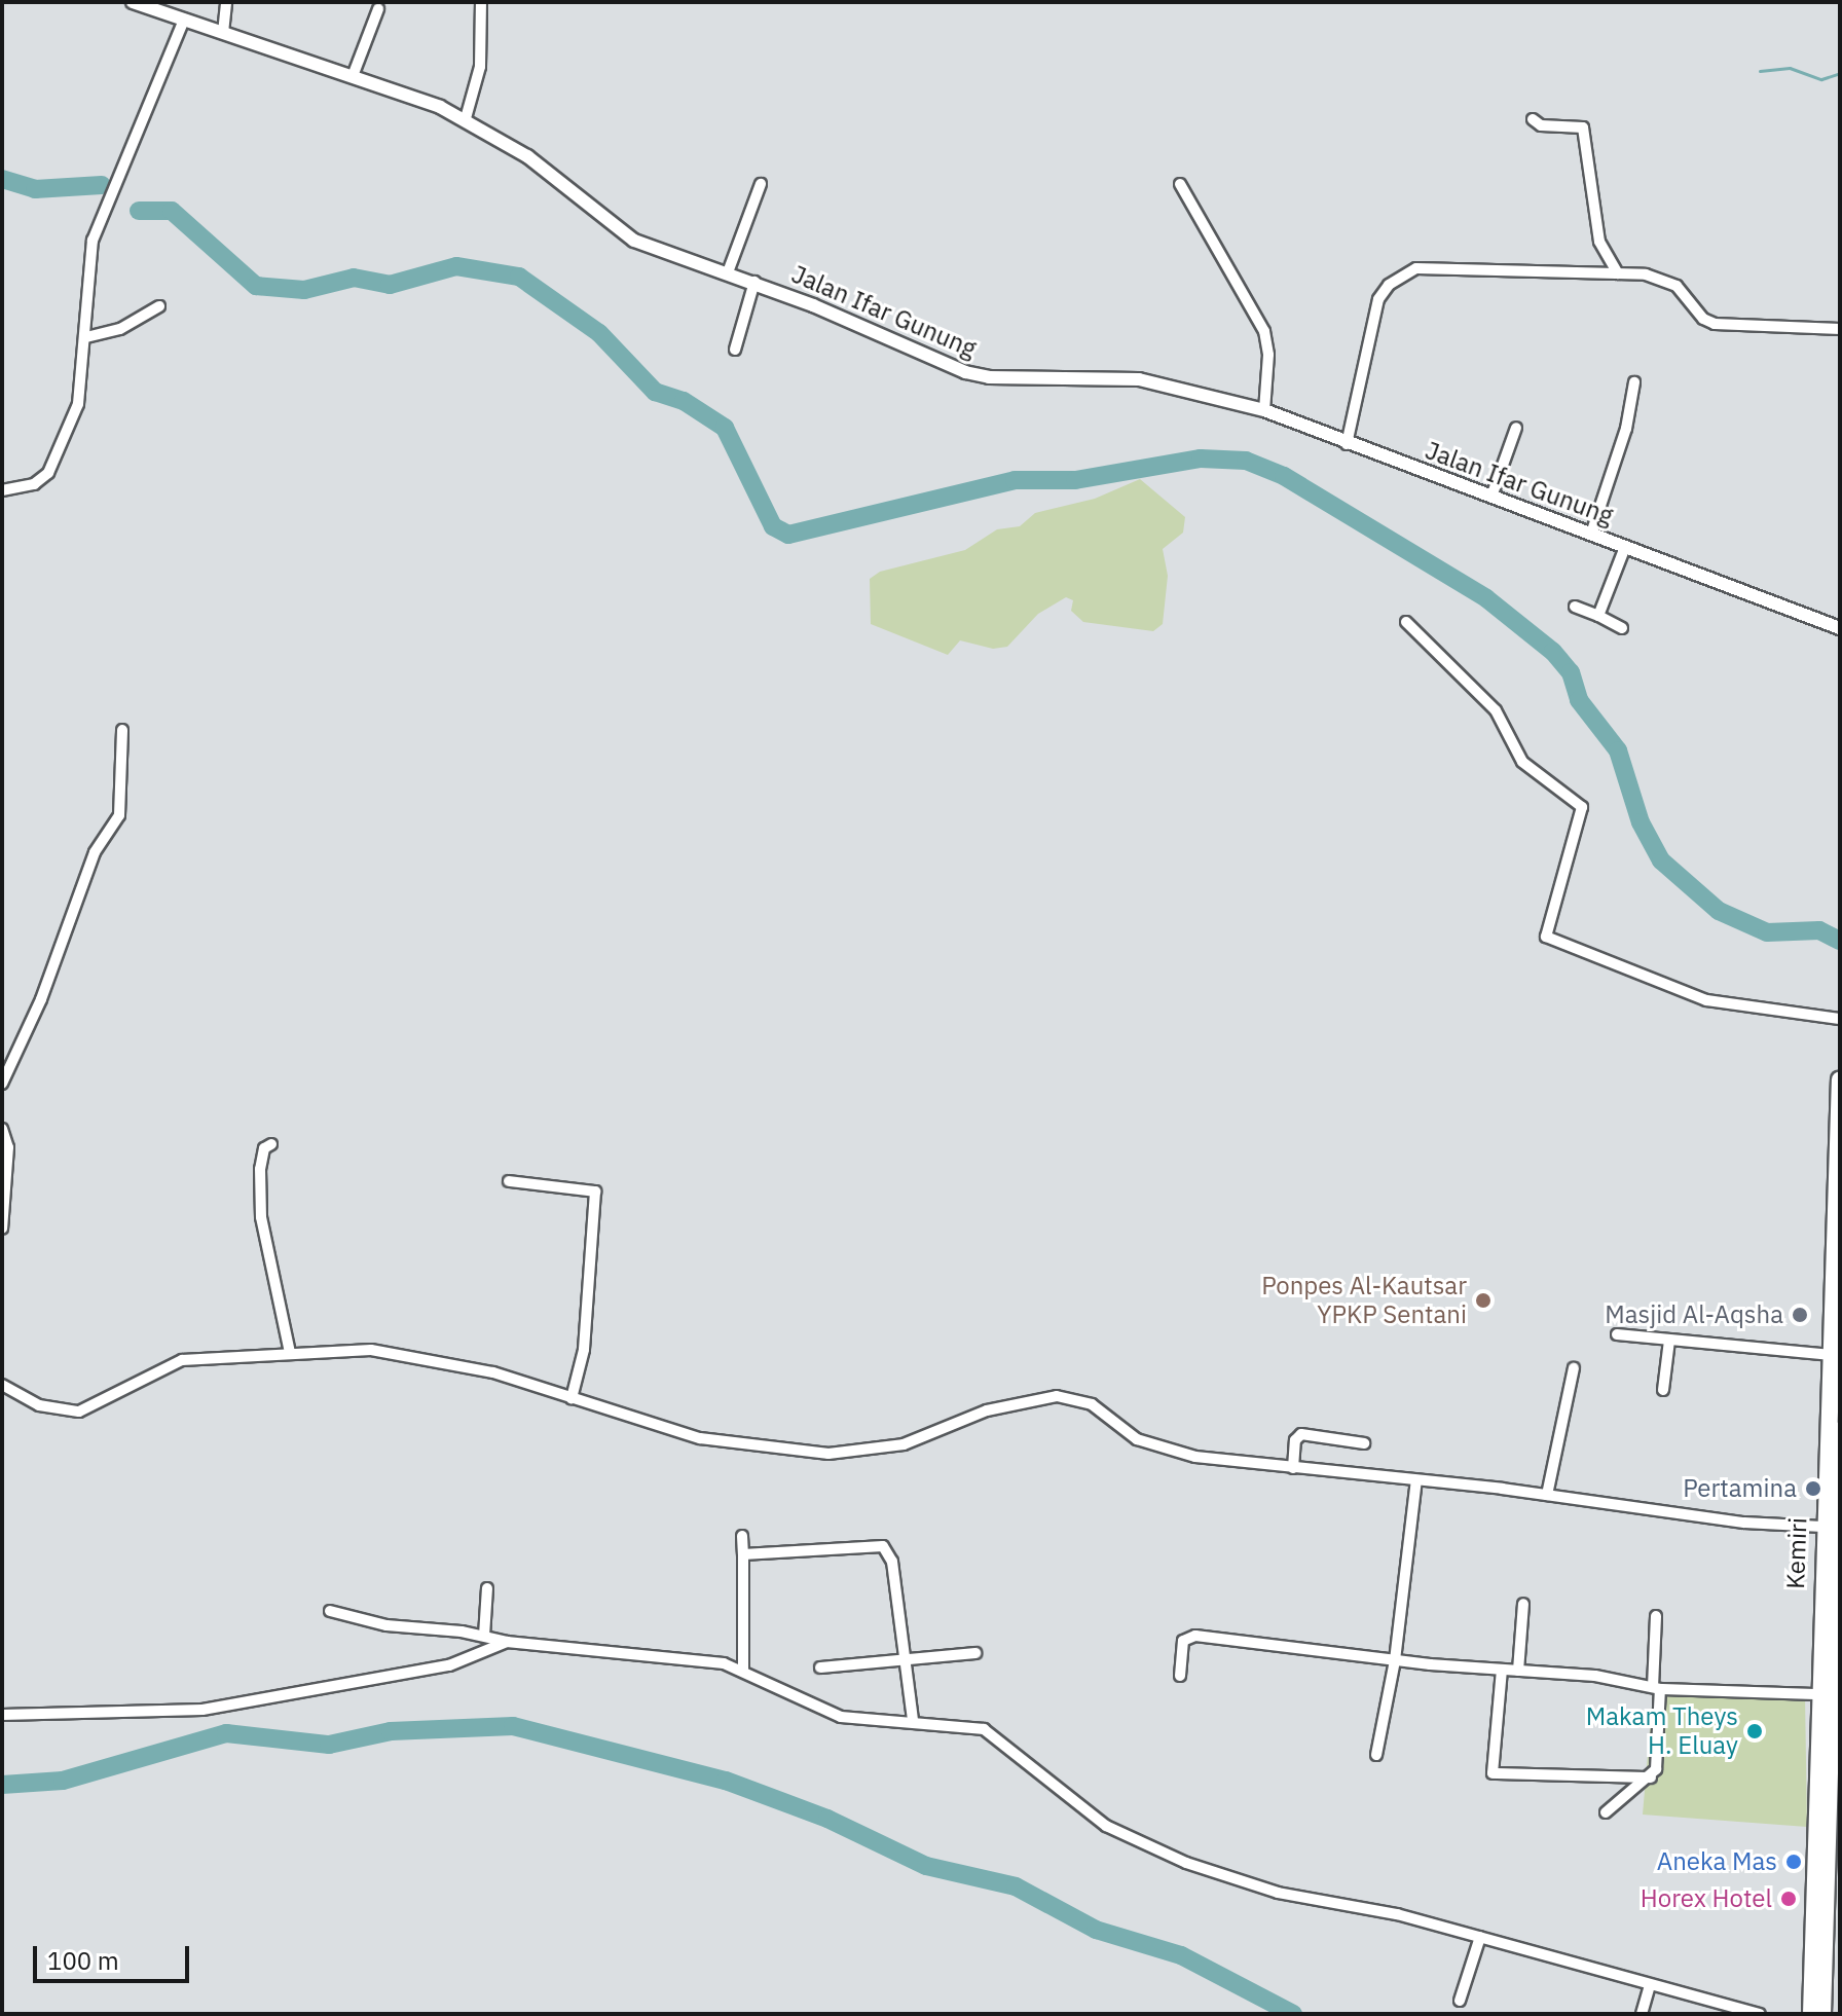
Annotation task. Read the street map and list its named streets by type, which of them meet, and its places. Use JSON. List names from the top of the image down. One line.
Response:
{"streets":{"highway":["Kemiri"],"street":["Jalan Ifar Gunung"]},"places":["Ponpes Al-Kautsar YPKP Sentani","Masjid Al-Aqsha","Pertamina","Makam Theys H. Eluay","Aneka Mas","Horex Hotel"],"scale_bar":"100 m"}
